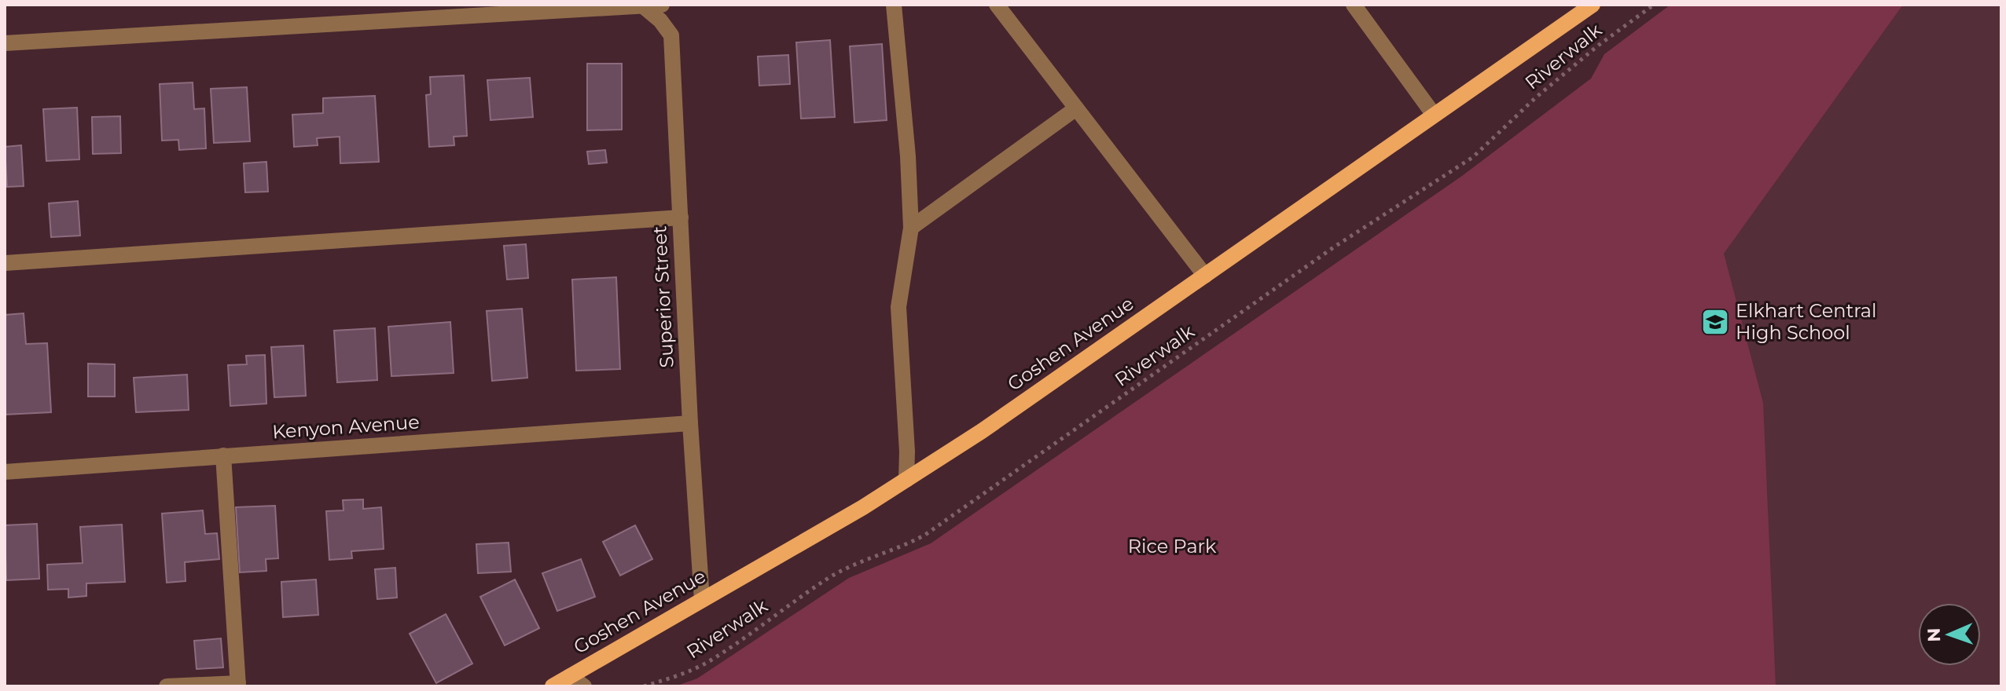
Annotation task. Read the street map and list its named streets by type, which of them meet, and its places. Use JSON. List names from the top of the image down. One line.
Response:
{"streets":{"main road":["Goshen Avenue"],"street":["Superior Street","Kenyon Avenue"],"path":["Riverwalk"]},"crossings":[["Superior Street","Goshen Avenue"],["Superior Street","Kenyon Avenue"]],"parks":["Rice Park"],"places":{"school or university":["Elkhart Central High School"]},"north":"left"}
